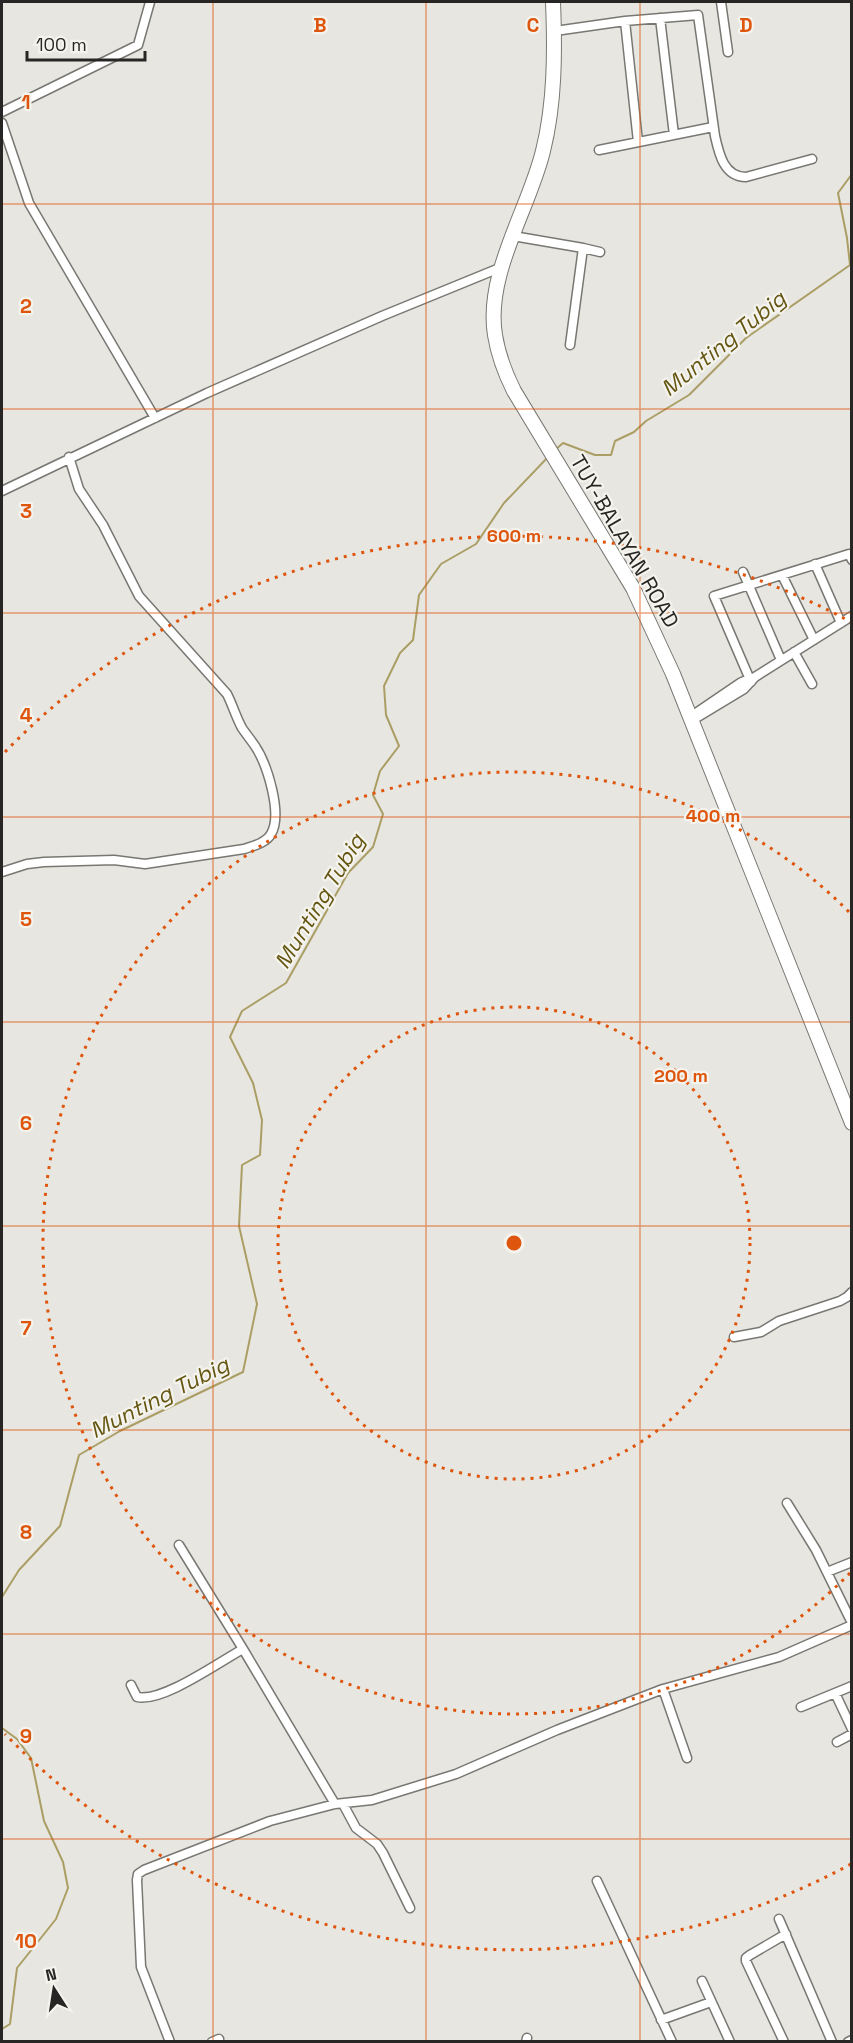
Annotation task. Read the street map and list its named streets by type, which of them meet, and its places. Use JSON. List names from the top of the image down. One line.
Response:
{"streets":{"main road":["TUY-BALAYAN ROAD"]},"water":["Munting Tubig"],"scale_bar":"100 m","north":"top","grid":{"columns":["B","C","D"],"rows":["1","2","3","4","5","6","7","8","9","10"]},"rings":["600 m","400 m","200 m"]}
